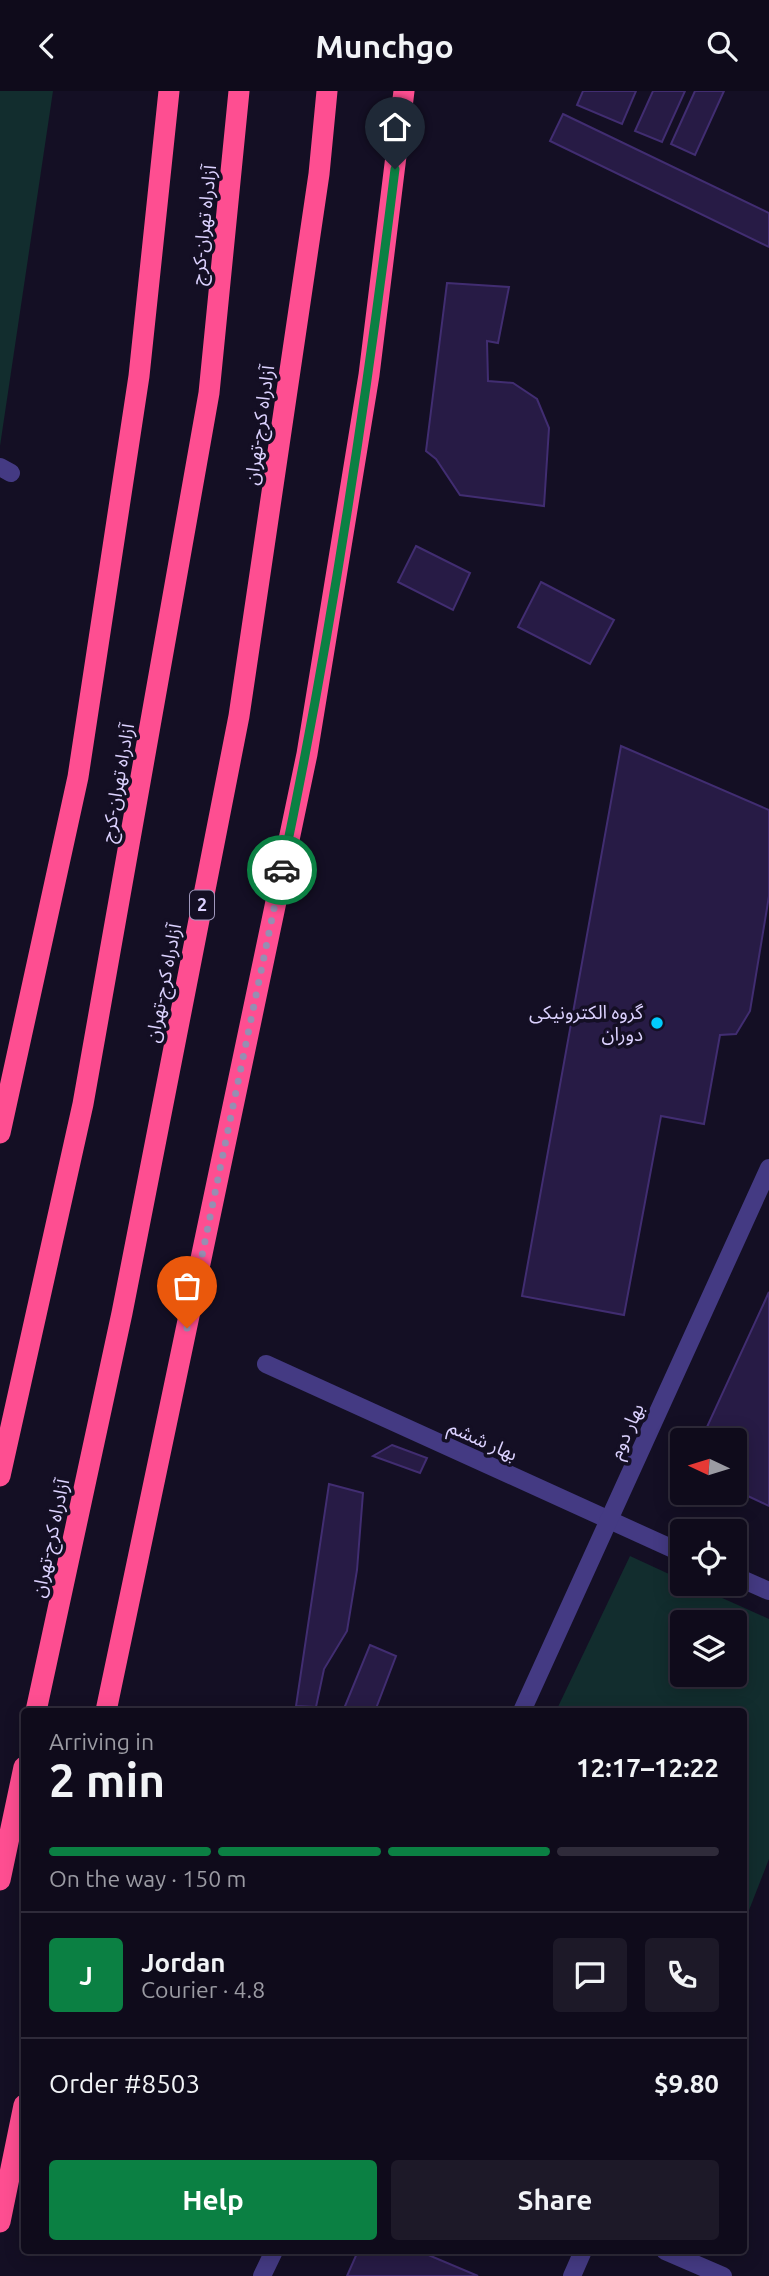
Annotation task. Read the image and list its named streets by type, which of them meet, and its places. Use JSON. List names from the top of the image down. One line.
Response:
{"streets":{"highway":["آزادراه تهران-کرج","آزادراه کرج-تهران","2"],"street":["بهار دوم","بهار ششم"]},"crossings":[["بهار دوم","بهار ششم"]],"places":["گروه الکترونیکی دوران"],"north":"left","page":{"header":"Munchgo","heading":["2 min","Arriving in","12:17–12:22"],"panel":["Jordan","Courier · 4.8","Order #8503","$9.80"],"bar":"On the way · 150 m","round":"J","buttons":["Help","Share"]}}
